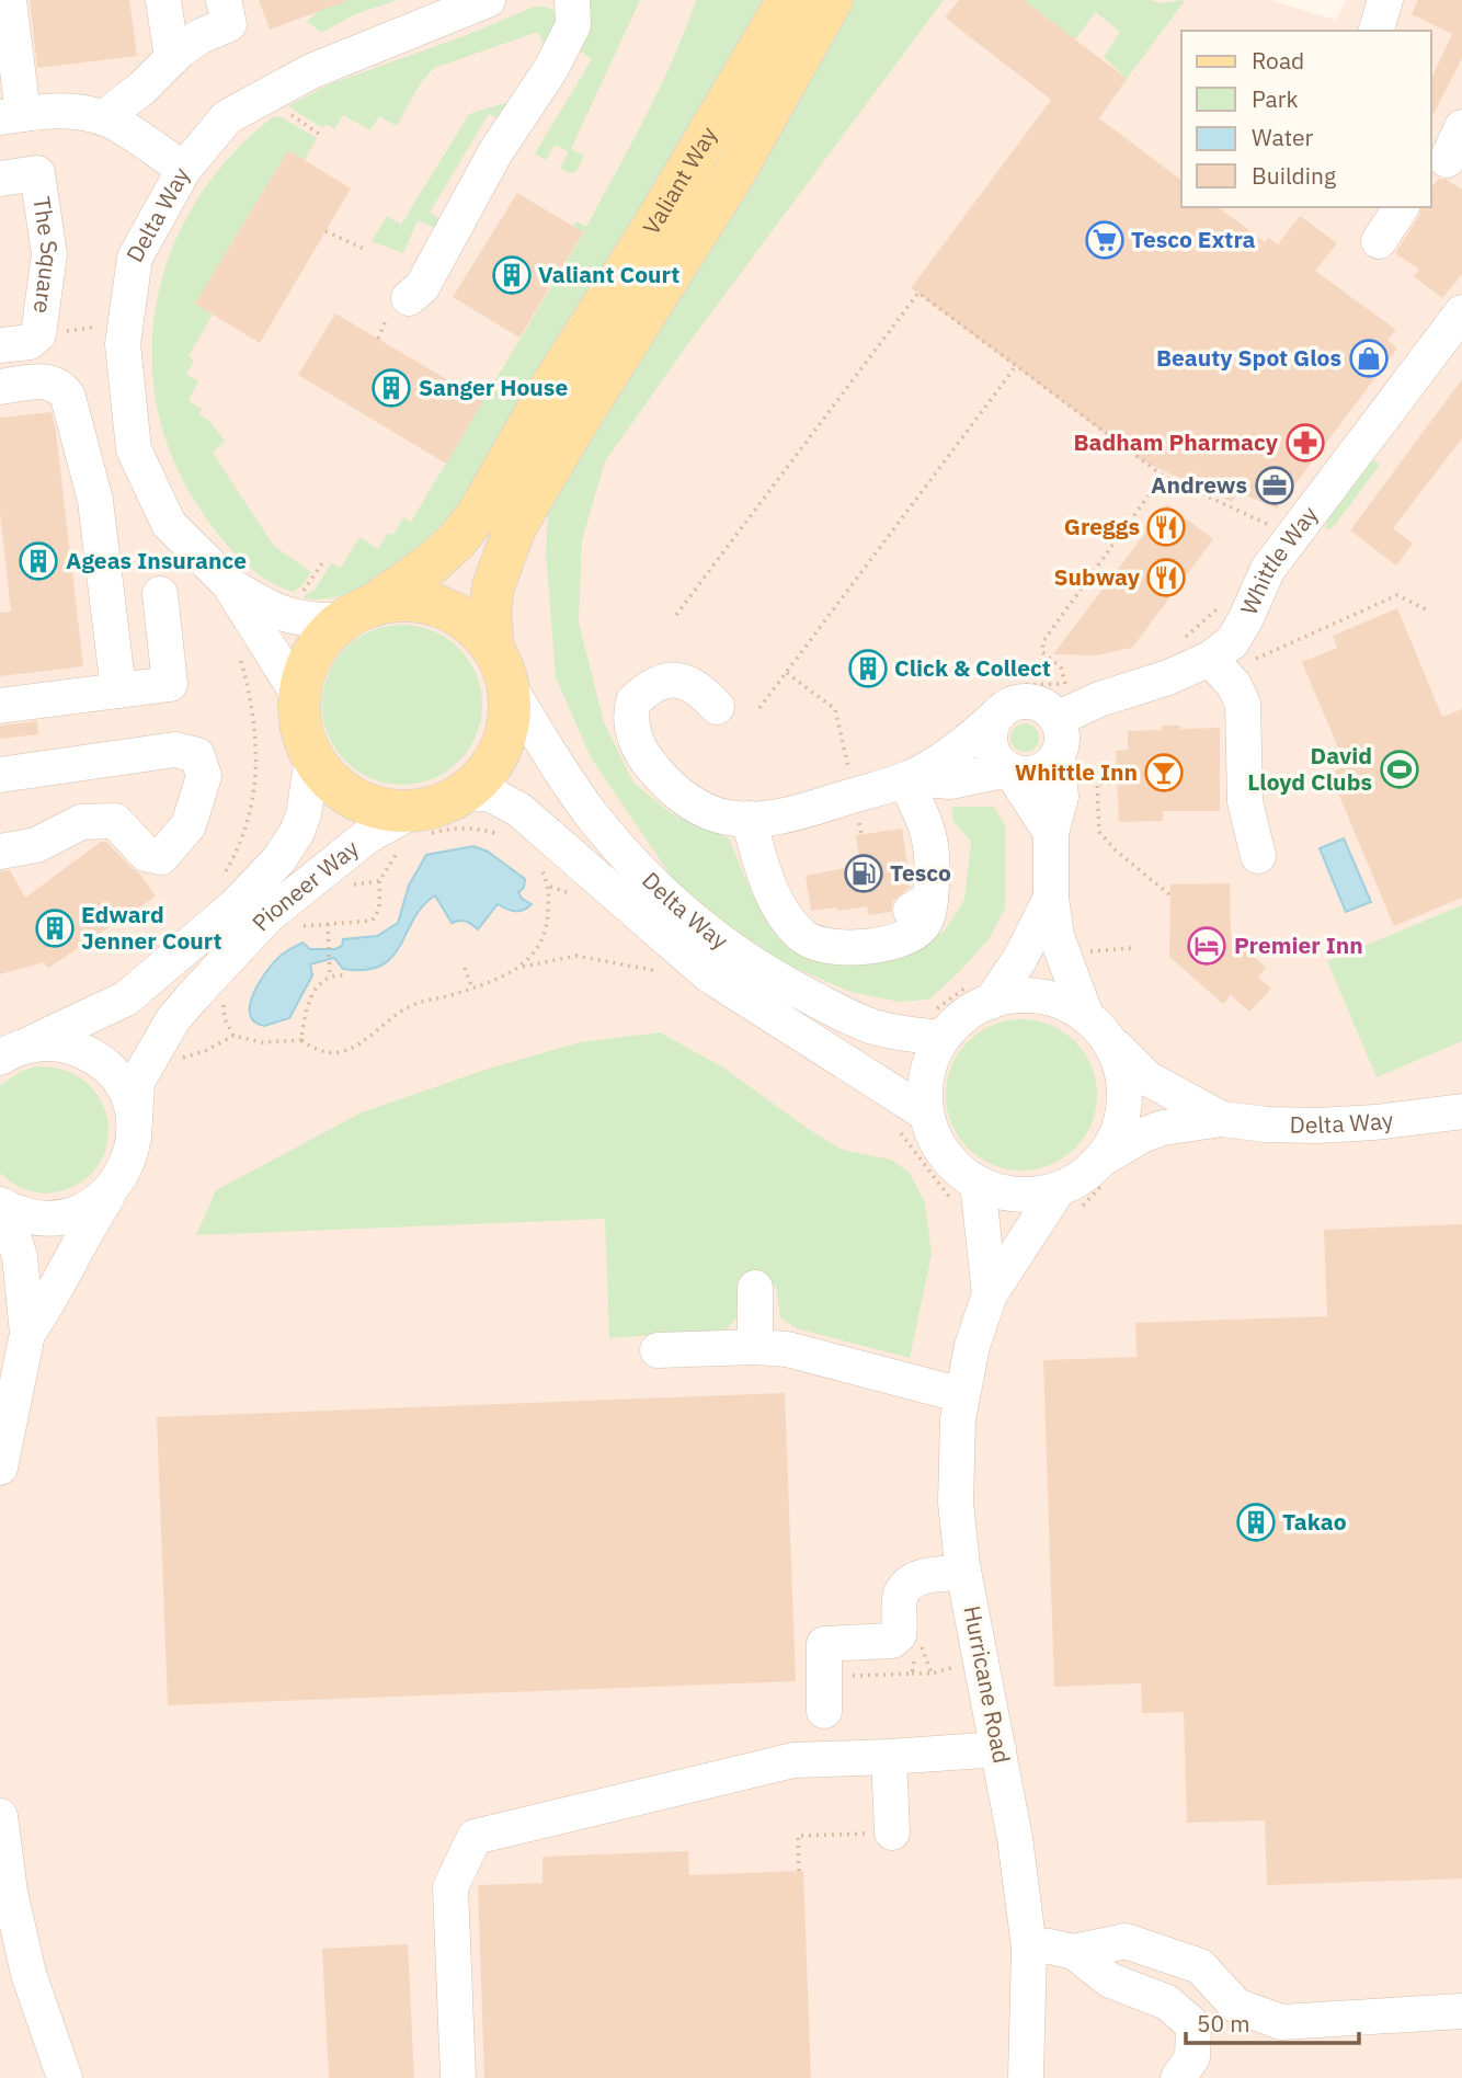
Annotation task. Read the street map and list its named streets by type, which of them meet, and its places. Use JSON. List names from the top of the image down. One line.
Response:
{"streets":{"main road":["Valiant Way"],"street":["Delta Way","The Square","Whittle Way","Pioneer Way","Hurricane Road"]},"crossings":[["Valiant Way","Delta Way"],["Valiant Way","Pioneer Way"],["Delta Way","Pioneer Way"],["Delta Way","Hurricane Road"]],"places":{"supermarket":["Tesco Extra"],"building":["Valiant Court","Sanger House","Ageas Insurance","Click & Collect","Edward Jenner Court","Takao"],"shop":["Beauty Spot Glos"],"pharmacy":["Badham Pharmacy"],"office":["Andrews"],"restaurant":["Greggs","Subway"],"sports":["David Lloyd Clubs"],"bar":["Whittle Inn"],"fuel station":["Tesco"],"hotel":["Premier Inn"]},"legend":["Road","Park","Water","Building"],"scale_bar":"50 m"}
